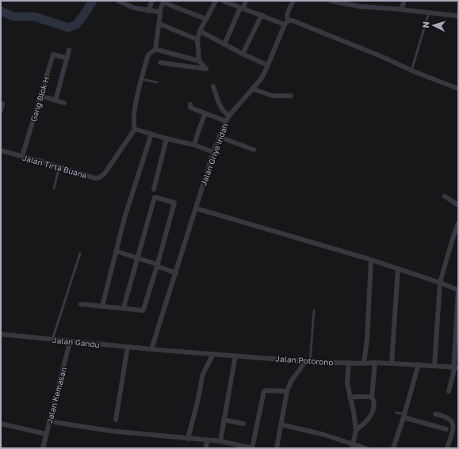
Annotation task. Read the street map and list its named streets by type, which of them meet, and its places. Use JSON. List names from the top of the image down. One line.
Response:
{"streets":{"street":["Gang Blok H","Jalan Griya Indah","Jalan Tirta Buana","Jalan Gandu","Jalan Potorono","Jalan Kemasan"]},"crossings":[["Gang Blok H","Jalan Tirta Buana"],["Jalan Griya Indah","Jalan Gandu"],["Jalan Griya Indah","Jalan Potorono"],["Jalan Gandu","Jalan Potorono"],["Jalan Gandu","Jalan Kemasan"]],"north":"left"}
